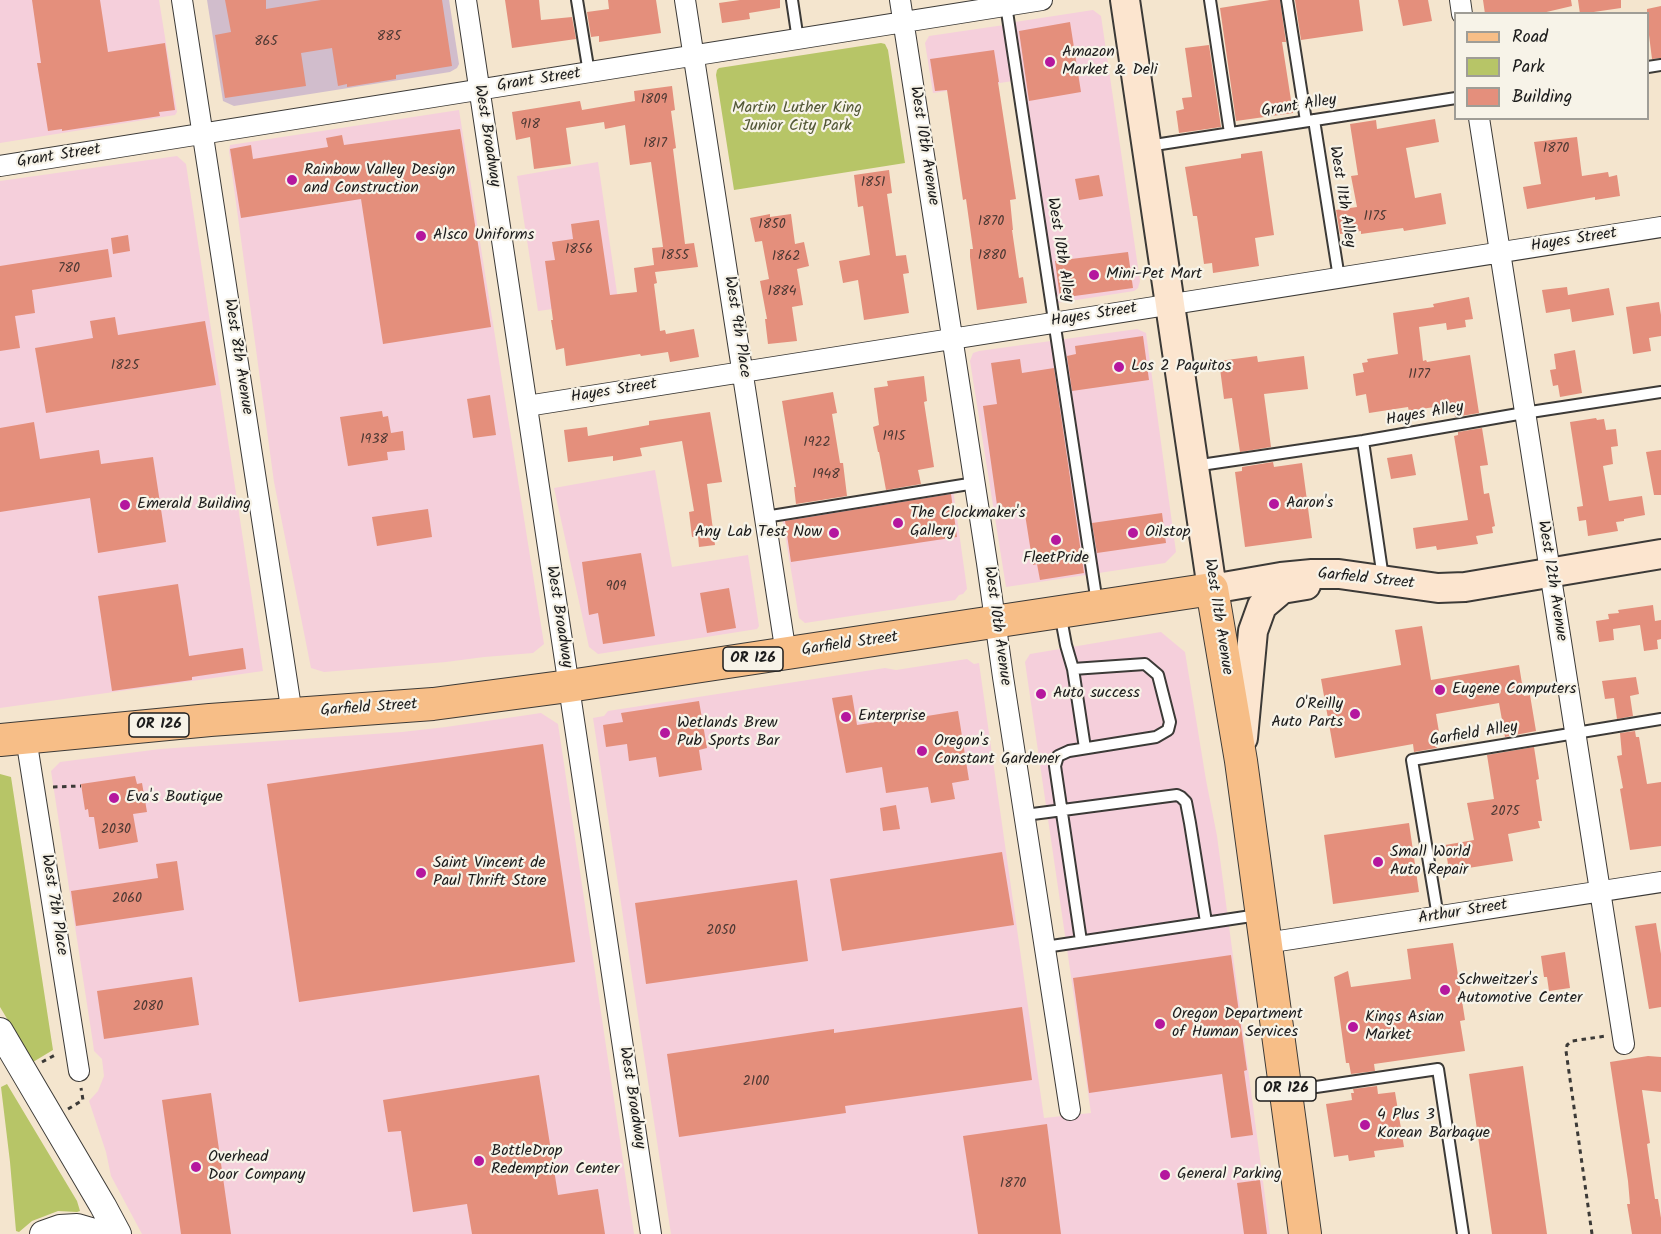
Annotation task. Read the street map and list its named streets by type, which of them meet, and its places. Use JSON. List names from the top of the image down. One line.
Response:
{"streets":{"main road":["Garfield Street","West 11th Avenue","OR 126"],"street":["Grant Street","West Broadway","West 10th Avenue","Hayes Street","West 9th Place","West 8th Avenue","West 12th Avenue","West 7th Place","Arthur Street"],"lane":["Grant Alley","West 11th Alley","West 10th Alley","Hayes Alley","Garfield Alley"]},"crossings":[["Grant Street","West Broadway"],["Grant Street","West 10th Avenue"],["Grant Street","West 10th Alley"],["Grant Street","West 9th Place"],["Grant Street","West 8th Avenue"],["Grant Alley","West 11th Alley"],["Grant Alley","West 11th Avenue"],["West Broadway","Hayes Street"],["West Broadway","Garfield Street"],["West 10th Avenue","Hayes Street"],["West 10th Avenue","Garfield Street"],["West 11th Alley","Hayes Street"],["Hayes Street","West 10th Alley"],["Hayes Street","West 9th Place"],["Hayes Street","West 12th Avenue"],["Hayes Street","West 11th Avenue"],["West 10th Alley","Garfield Street"],["West 9th Place","Garfield Street"],["West 8th Avenue","Garfield Street"],["Hayes Alley","West 12th Avenue"],["Hayes Alley","West 11th Avenue"],["Garfield Street","West 12th Avenue"],["Garfield Street","West 11th Avenue"],["Garfield Street","West 7th Place"],["West 12th Avenue","Garfield Alley"],["West 12th Avenue","Arthur Street"],["West 11th Avenue","Arthur Street"],["Garfield Alley","Arthur Street"]],"parks":["Martin Luther King Junior City Park"],"places":["Amazon Market & Deli","Rainbow Valley Design and Construction","Alsco Uniforms","Mini-Pet Mart","Los 2 Paquitos","Aaron's","Emerald Building","The Clockmaker's Gallery","Any Lab Test Now","Oilstop","FleetPride","Eugene Computers","Auto success","O'Reilly Auto Parts","Enterprise","Wetlands Brew Pub Sports Bar","Oregon's Constant Gardener","Eva's Boutique","Small World Auto Repair","Saint Vincent de Paul Thrift Store","Schweitzer's Automotive Center","Oregon Department of Human Services","Kings Asian Market","4 Plus 3 Korean Barbaque","BottleDrop Redemption Center","Overhead Door Company","General Parking"],"house_numbers":["885","865","1809","918","1817","1870","1851","1175","1870","1850","1856","1855","1880","1862","780","1884","1825","1177","1915","1938","1922","1948","909","2075","2030","2060","2050","2080","2100","1870"],"legend":["Road","Park","Building"]}
